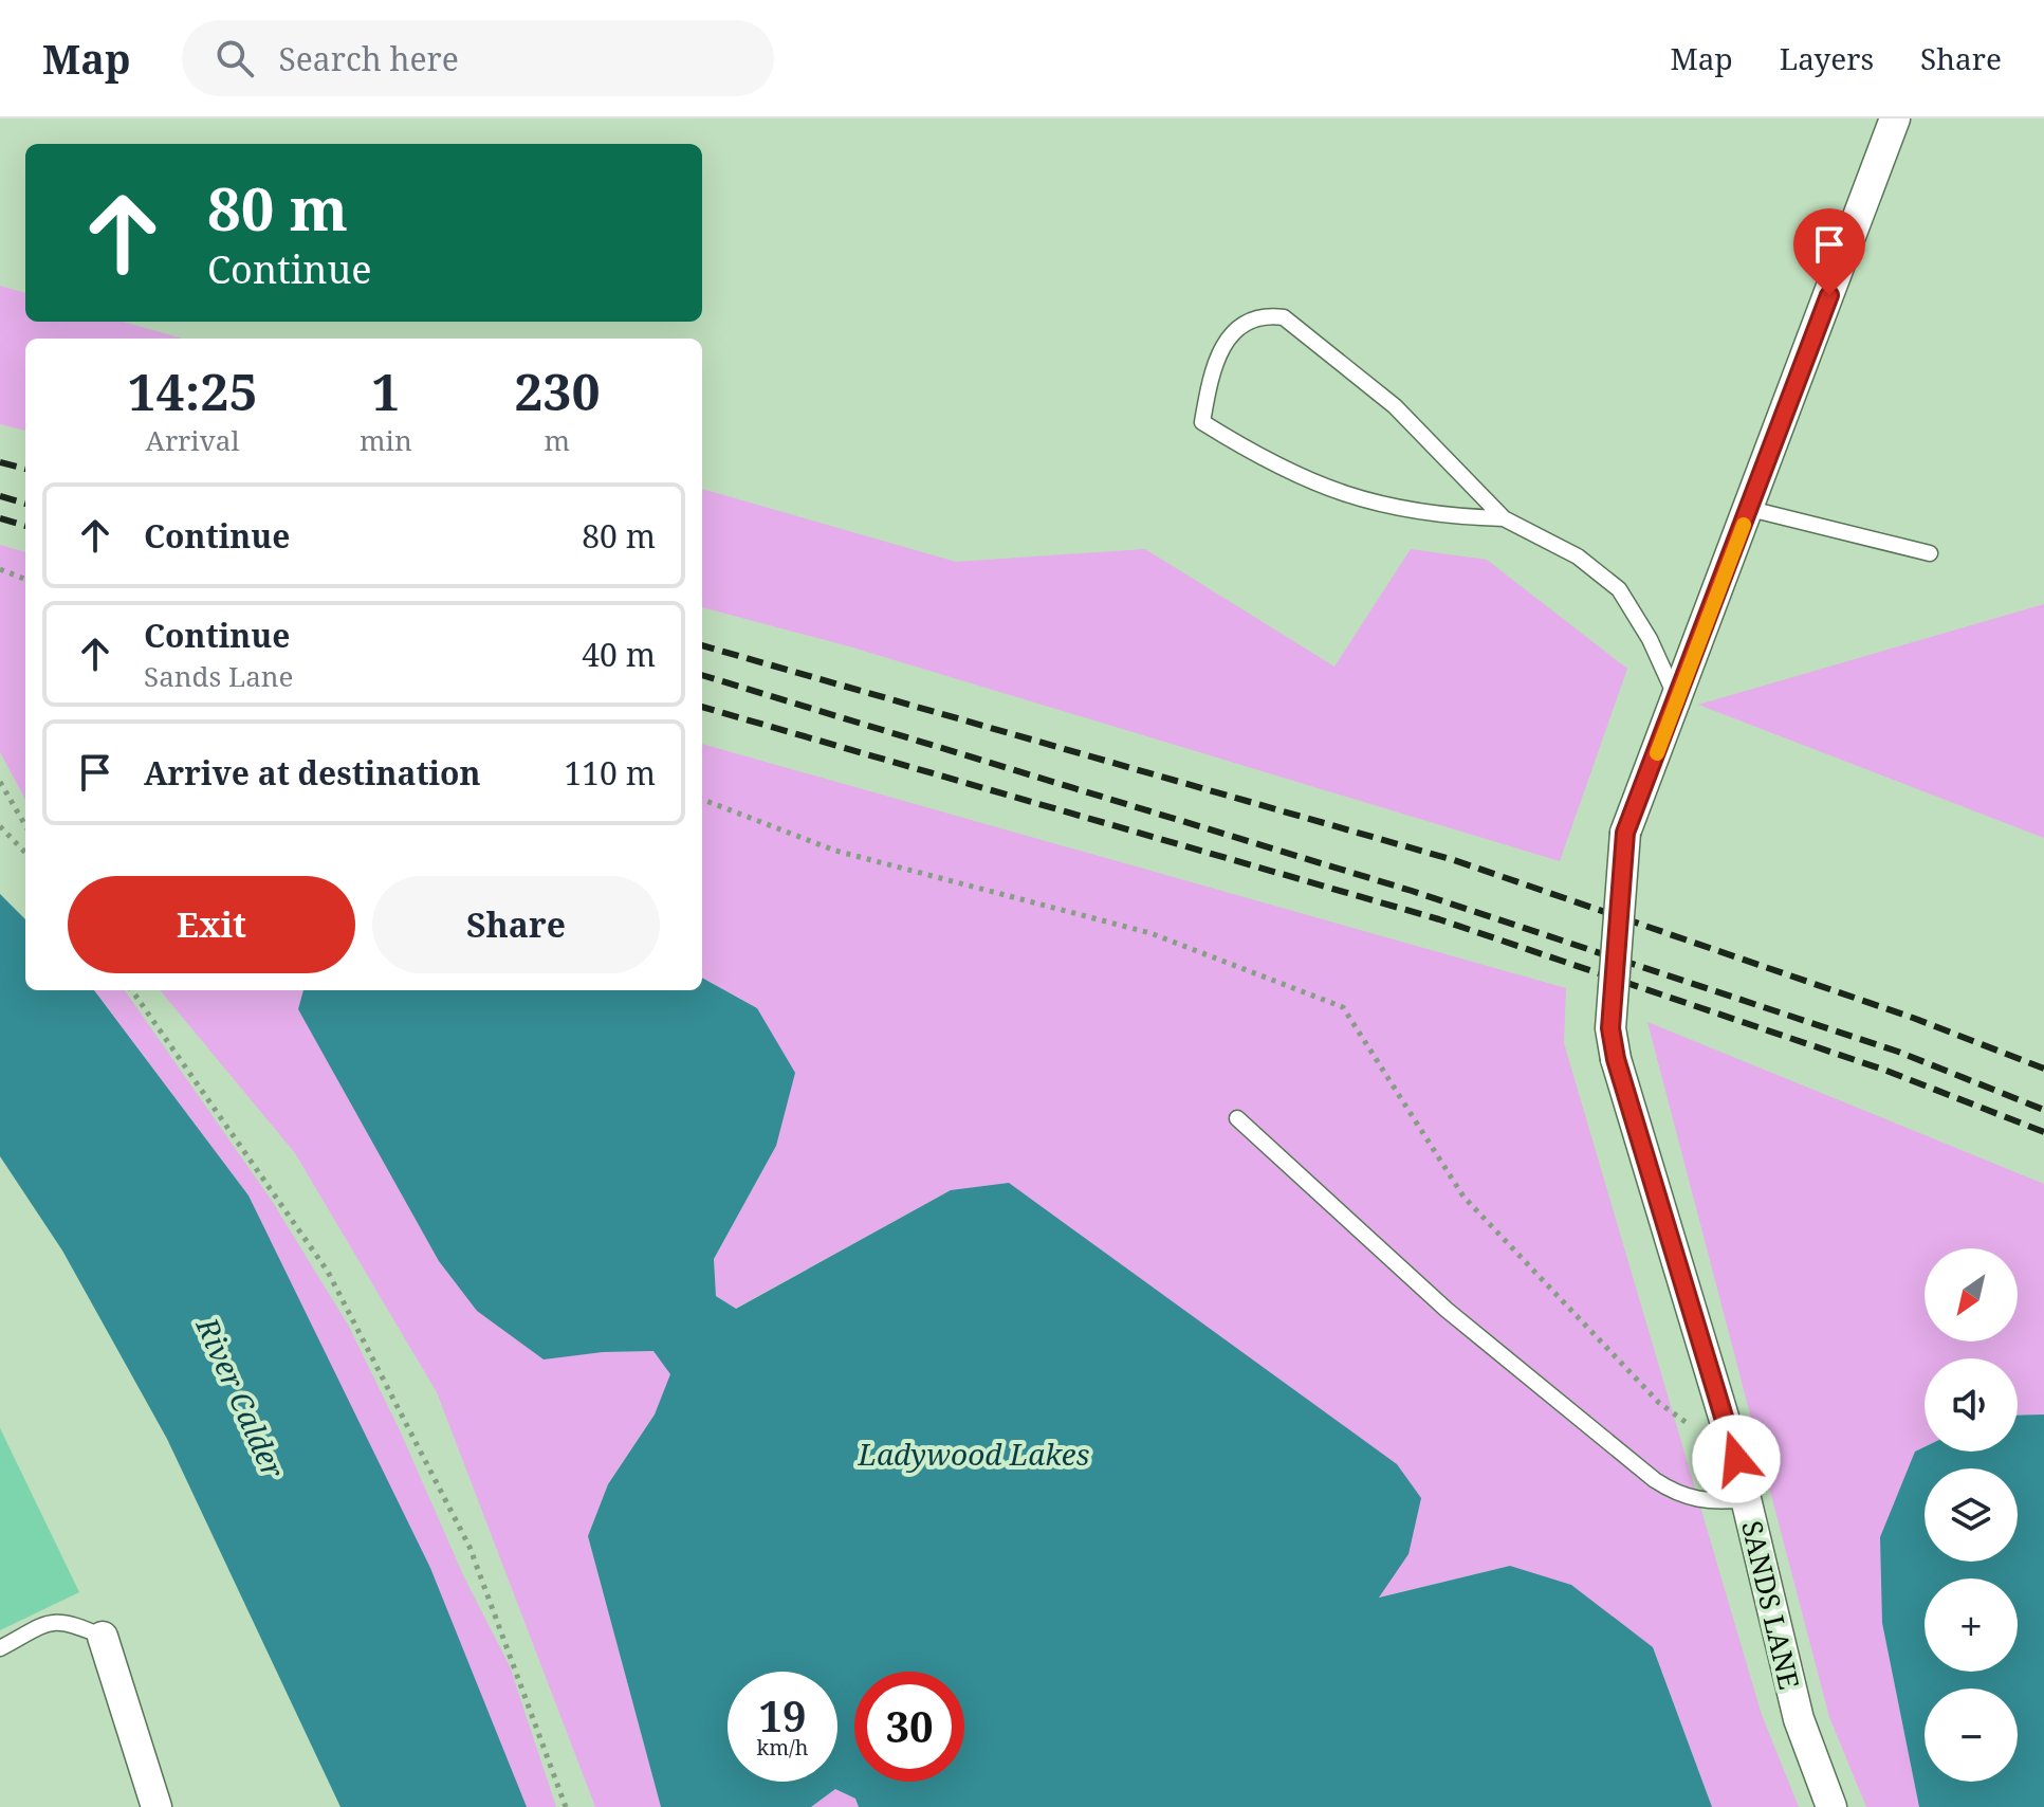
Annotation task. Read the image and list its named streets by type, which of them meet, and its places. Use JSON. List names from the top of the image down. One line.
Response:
{"streets":{"street":["SANDS LANE"]},"water":["River Calder","Ladywood Lakes"],"north":"bottom left","page":{"header":"Map","search":"Search here","nav":["Map","Layers","Share"],"turn":["80 m","Continue"],"eta":["14:25","Arrival","1","min","230","m"],"list":[{"name":"Continue","value":"80 m"},{"name":"Continue","note":"Sands Lane","value":"40 m"},{"name":"Arrive at destination","value":"110 m"}],"buttons":["Exit","Share"],"map_buttons":["+","−"],"speed":"19 km/h","limit":"30"}}
